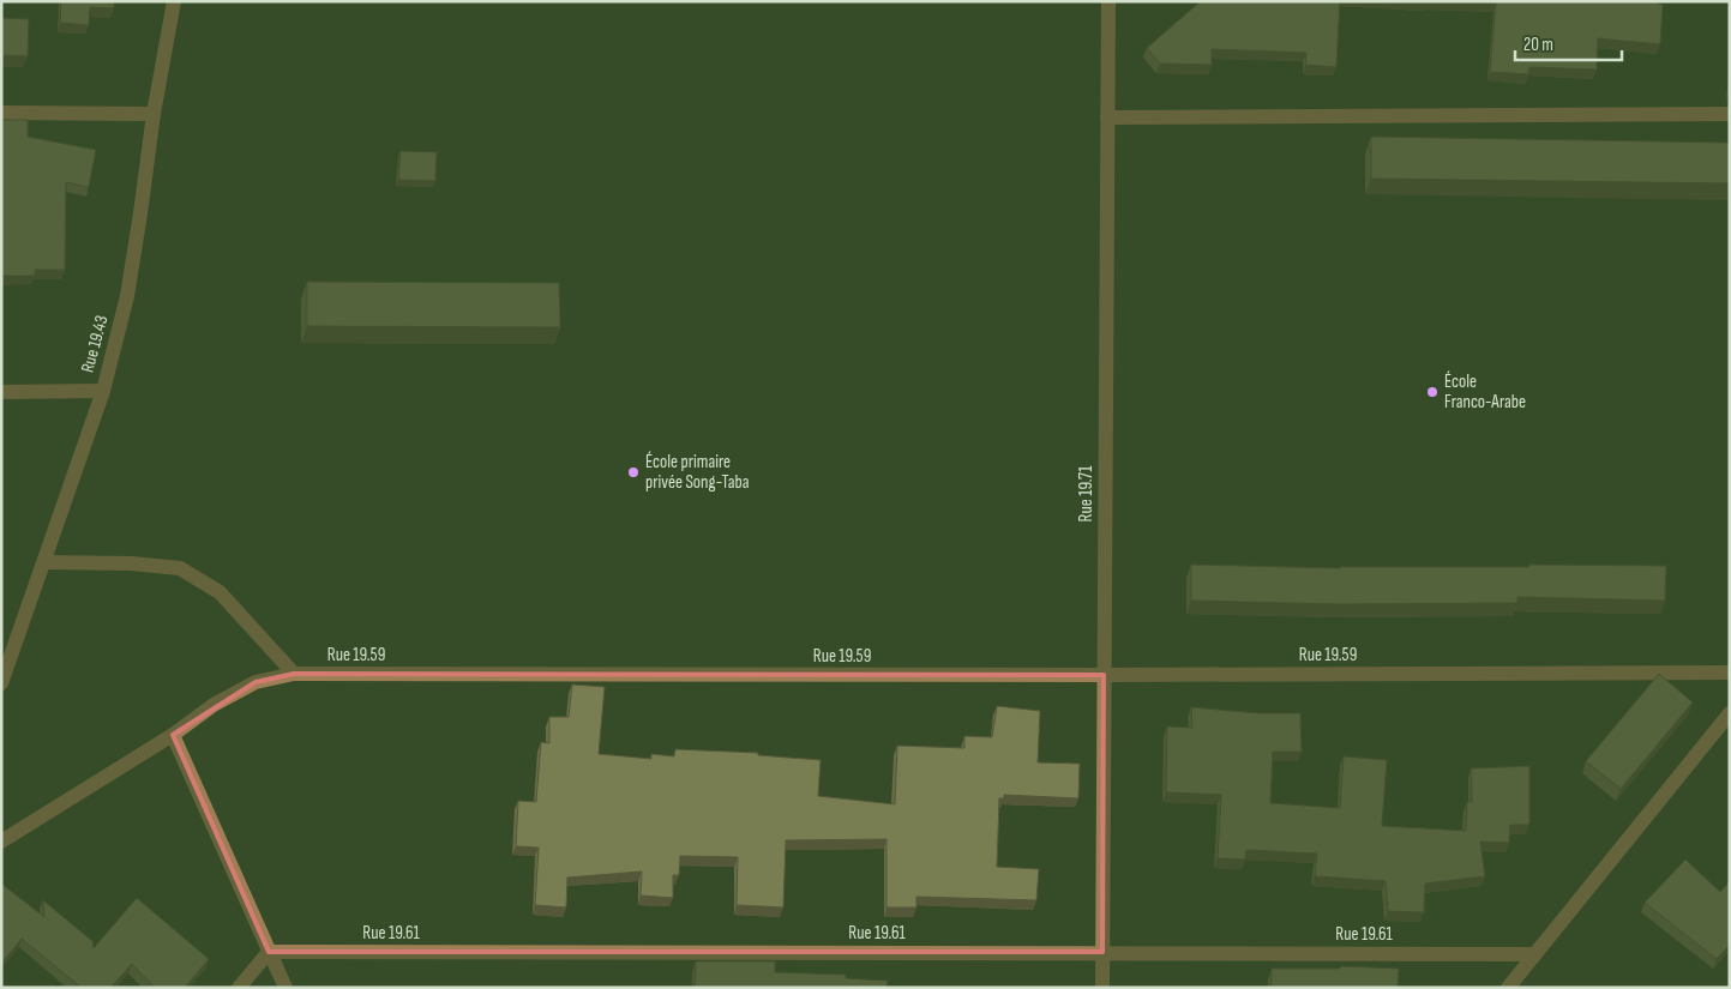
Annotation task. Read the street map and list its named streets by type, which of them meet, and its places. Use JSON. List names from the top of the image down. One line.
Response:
{"streets":{"street":["Rue 19.43","Rue 19.71","Rue 19.59","Rue 19.61"]},"crossings":[["Rue 19.71","Rue 19.59"],["Rue 19.71","Rue 19.61"]],"places":["École Franco-Arabe","École primaire privée Song-Taba"],"scale_bar":"20 m"}
